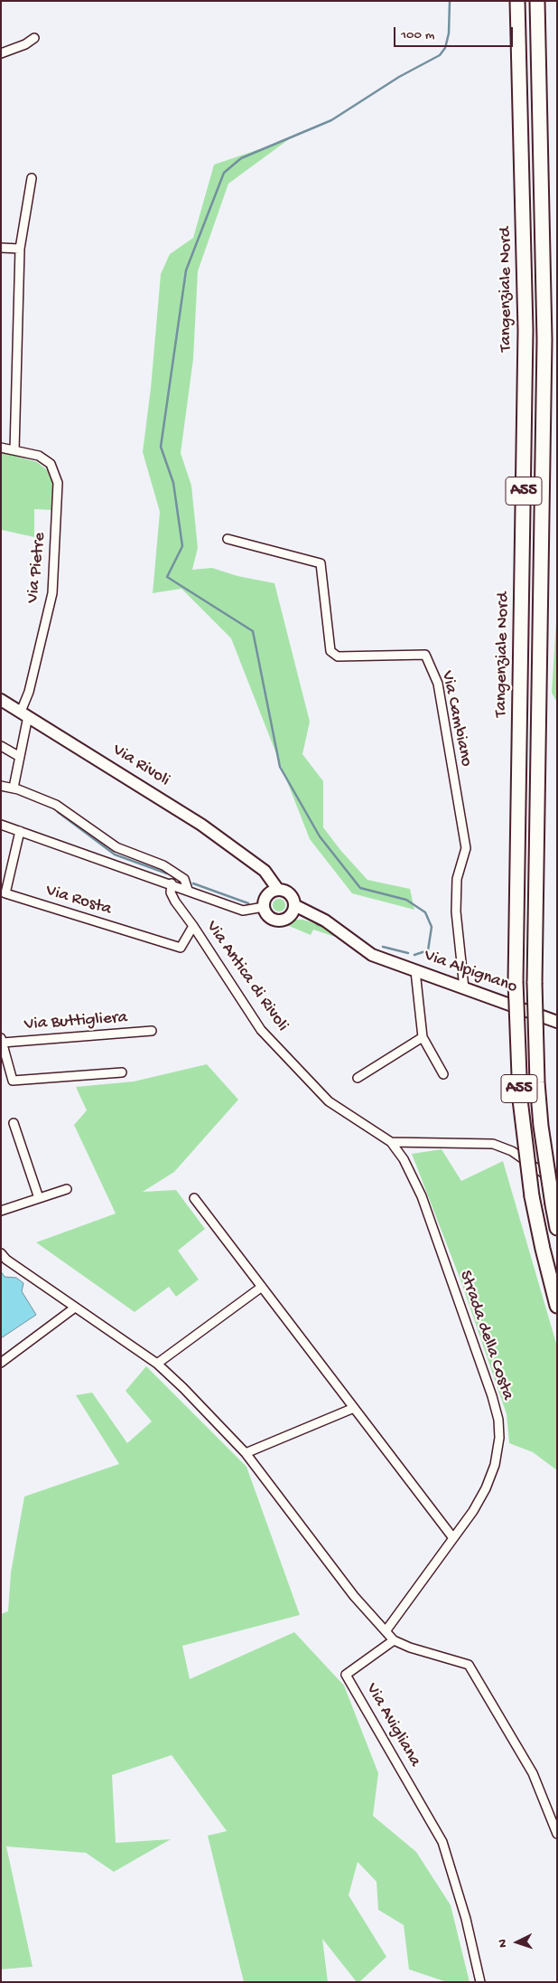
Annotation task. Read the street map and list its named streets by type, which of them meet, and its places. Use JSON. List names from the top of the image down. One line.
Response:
{"streets":{"highway":["Tangenziale Nord","A55"],"street":["Via Pietre","Via Cambiano","Via Rivoli","Via Rosta","Via Alpignano","Via Antica di Rivoli","Via Buttigliera","Strada della Costa","Via Avigliana"]},"crossings":[["Via Pietre","Via Rivoli"],["Via Cambiano","Via Alpignano"],["Via Rivoli","Via Alpignano"],["Via Rosta","Via Antica di Rivoli"],["Via Antica di Rivoli","Strada della Costa"]],"scale_bar":"100 m","north":"left"}
